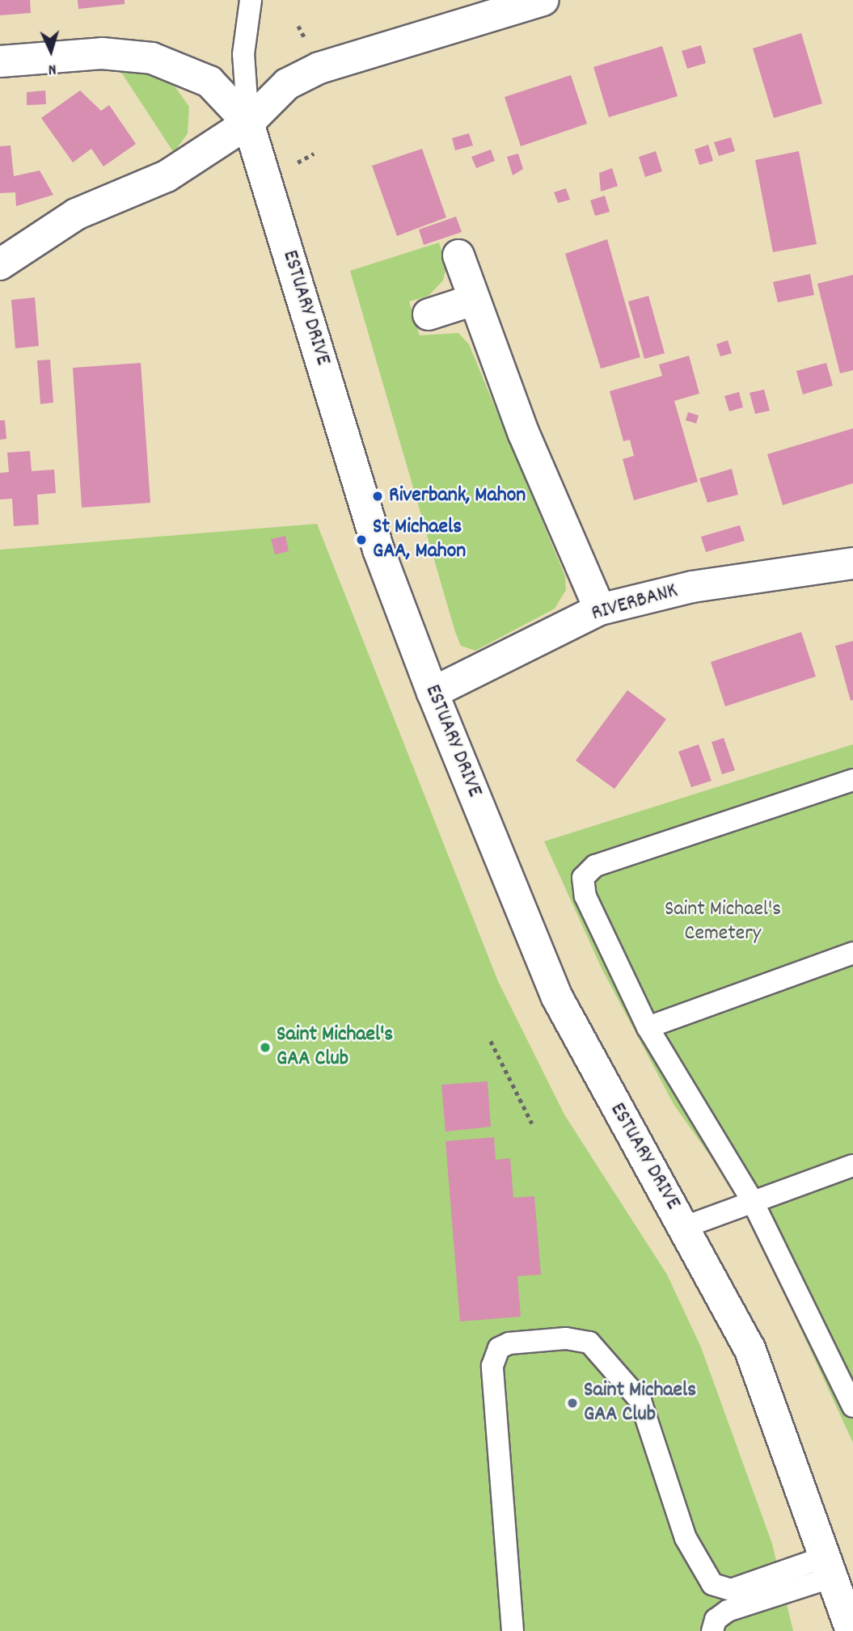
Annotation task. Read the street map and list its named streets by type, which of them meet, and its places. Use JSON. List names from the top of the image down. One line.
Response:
{"streets":{"street":["ESTUARY DRIVE","RIVERBANK"]},"crossings":[["ESTUARY DRIVE","RIVERBANK"]],"parks":["Saint Michael's Cemetery"],"places":["Riverbank, Mahon","St Michaels GAA, Mahon","Saint Michael's GAA Club","Saint Michaels GAA Club"],"north":"bottom"}
